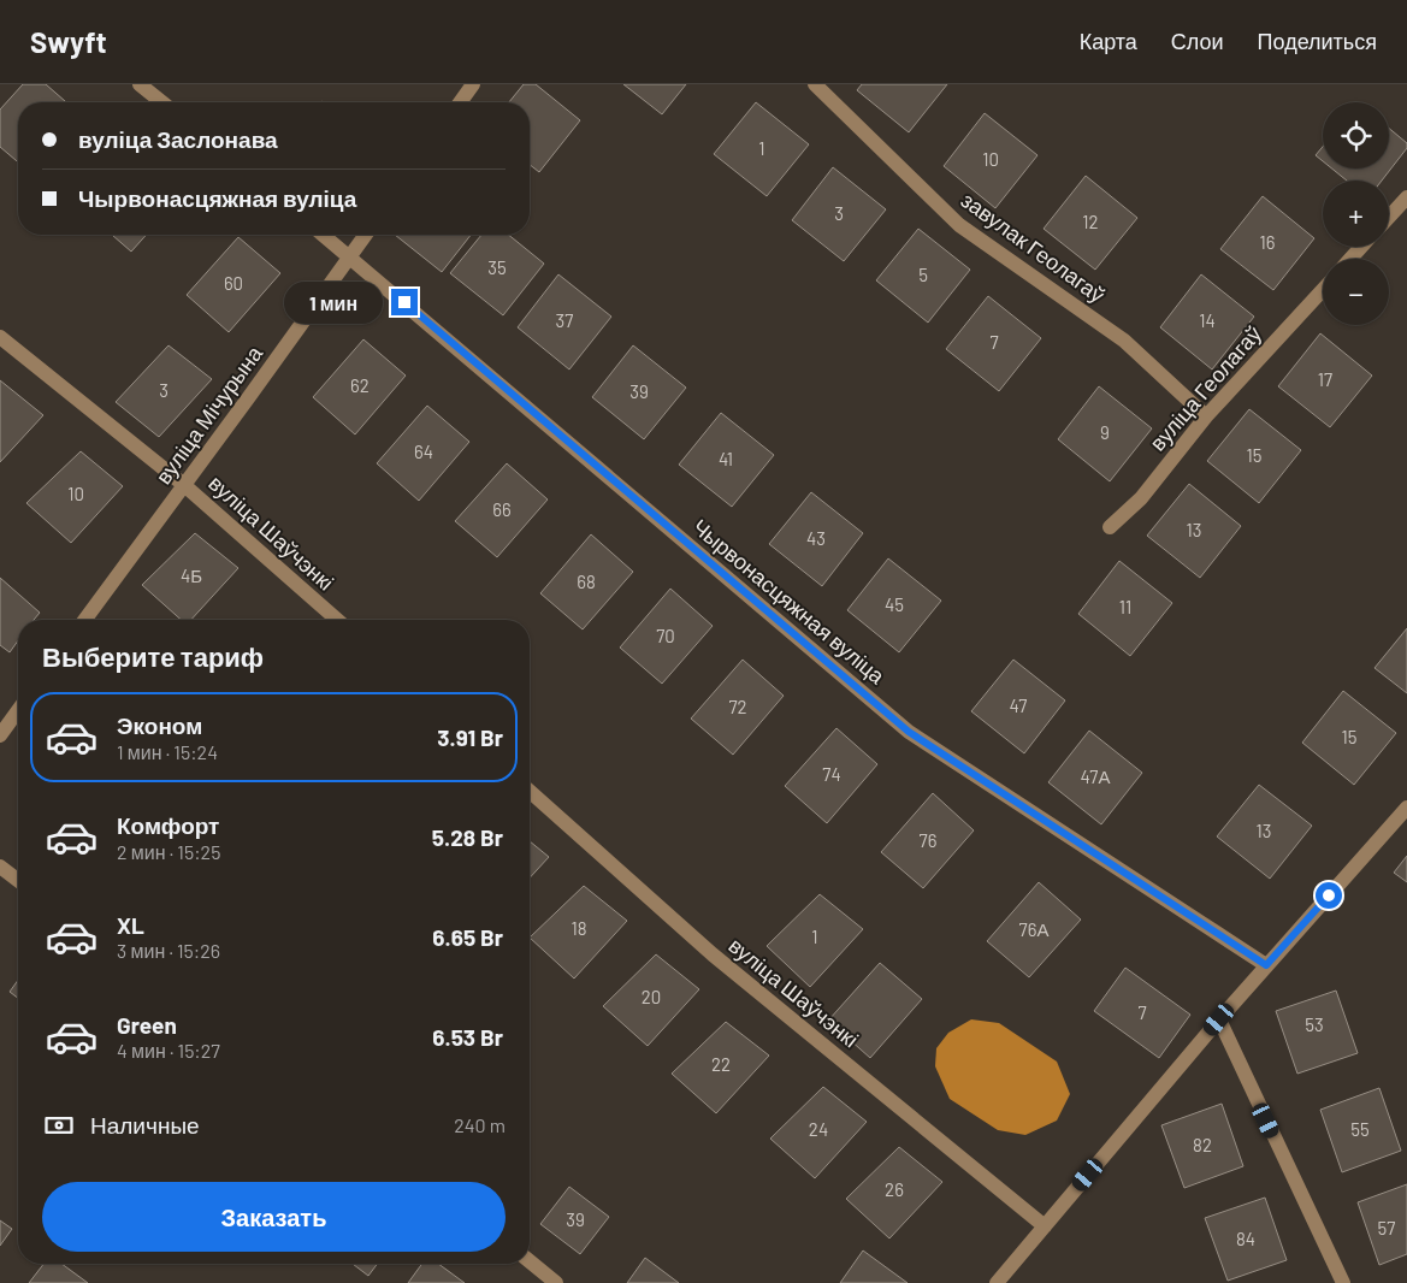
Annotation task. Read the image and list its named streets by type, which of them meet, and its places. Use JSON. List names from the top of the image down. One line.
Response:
{"streets":{"street":["завулак Геолагаў","вуліца Геолагаў","вуліца Мічурына","вуліца Шаўчэнкі","Чырвонасцяжная вуліца"]},"crossings":[["завулак Геолагаў","вуліца Геолагаў"],["вуліца Мічурына","вуліца Шаўчэнкі"],["вуліца Мічурына","Чырвонасцяжная вуліца"]],"house_numbers":["1","10","3","12","16","35","5","60","37","14","7","17","62","3","39","9","64","15","41","10","66","13","43","4Б","68","45","11","70","47","72","15","74","47А","13","76","18","76А","1","20","7","53","22","24","55","82","26","39","57","84"],"page":{"header":"Swyft","nav":["Карта","Слои","Поделиться"],"map_buttons":["+","−"],"banner":["вуліца Заслонава","Чырвонасцяжная вуліца"],"bubble":"1 мин","heading":"Выберите тариф","list":[{"name":"Эконом","note":"1 мин · 15:24","value":"3.91 Br"},{"name":"Комфорт","note":"2 мин · 15:25","value":"5.28 Br"},{"name":"XL","note":"3 мин · 15:26","value":"6.65 Br"},{"name":"Green","note":"4 мин · 15:27","value":"6.53 Br"}],"pay":["Наличные","240 m"],"buttons":"Заказать"}}
